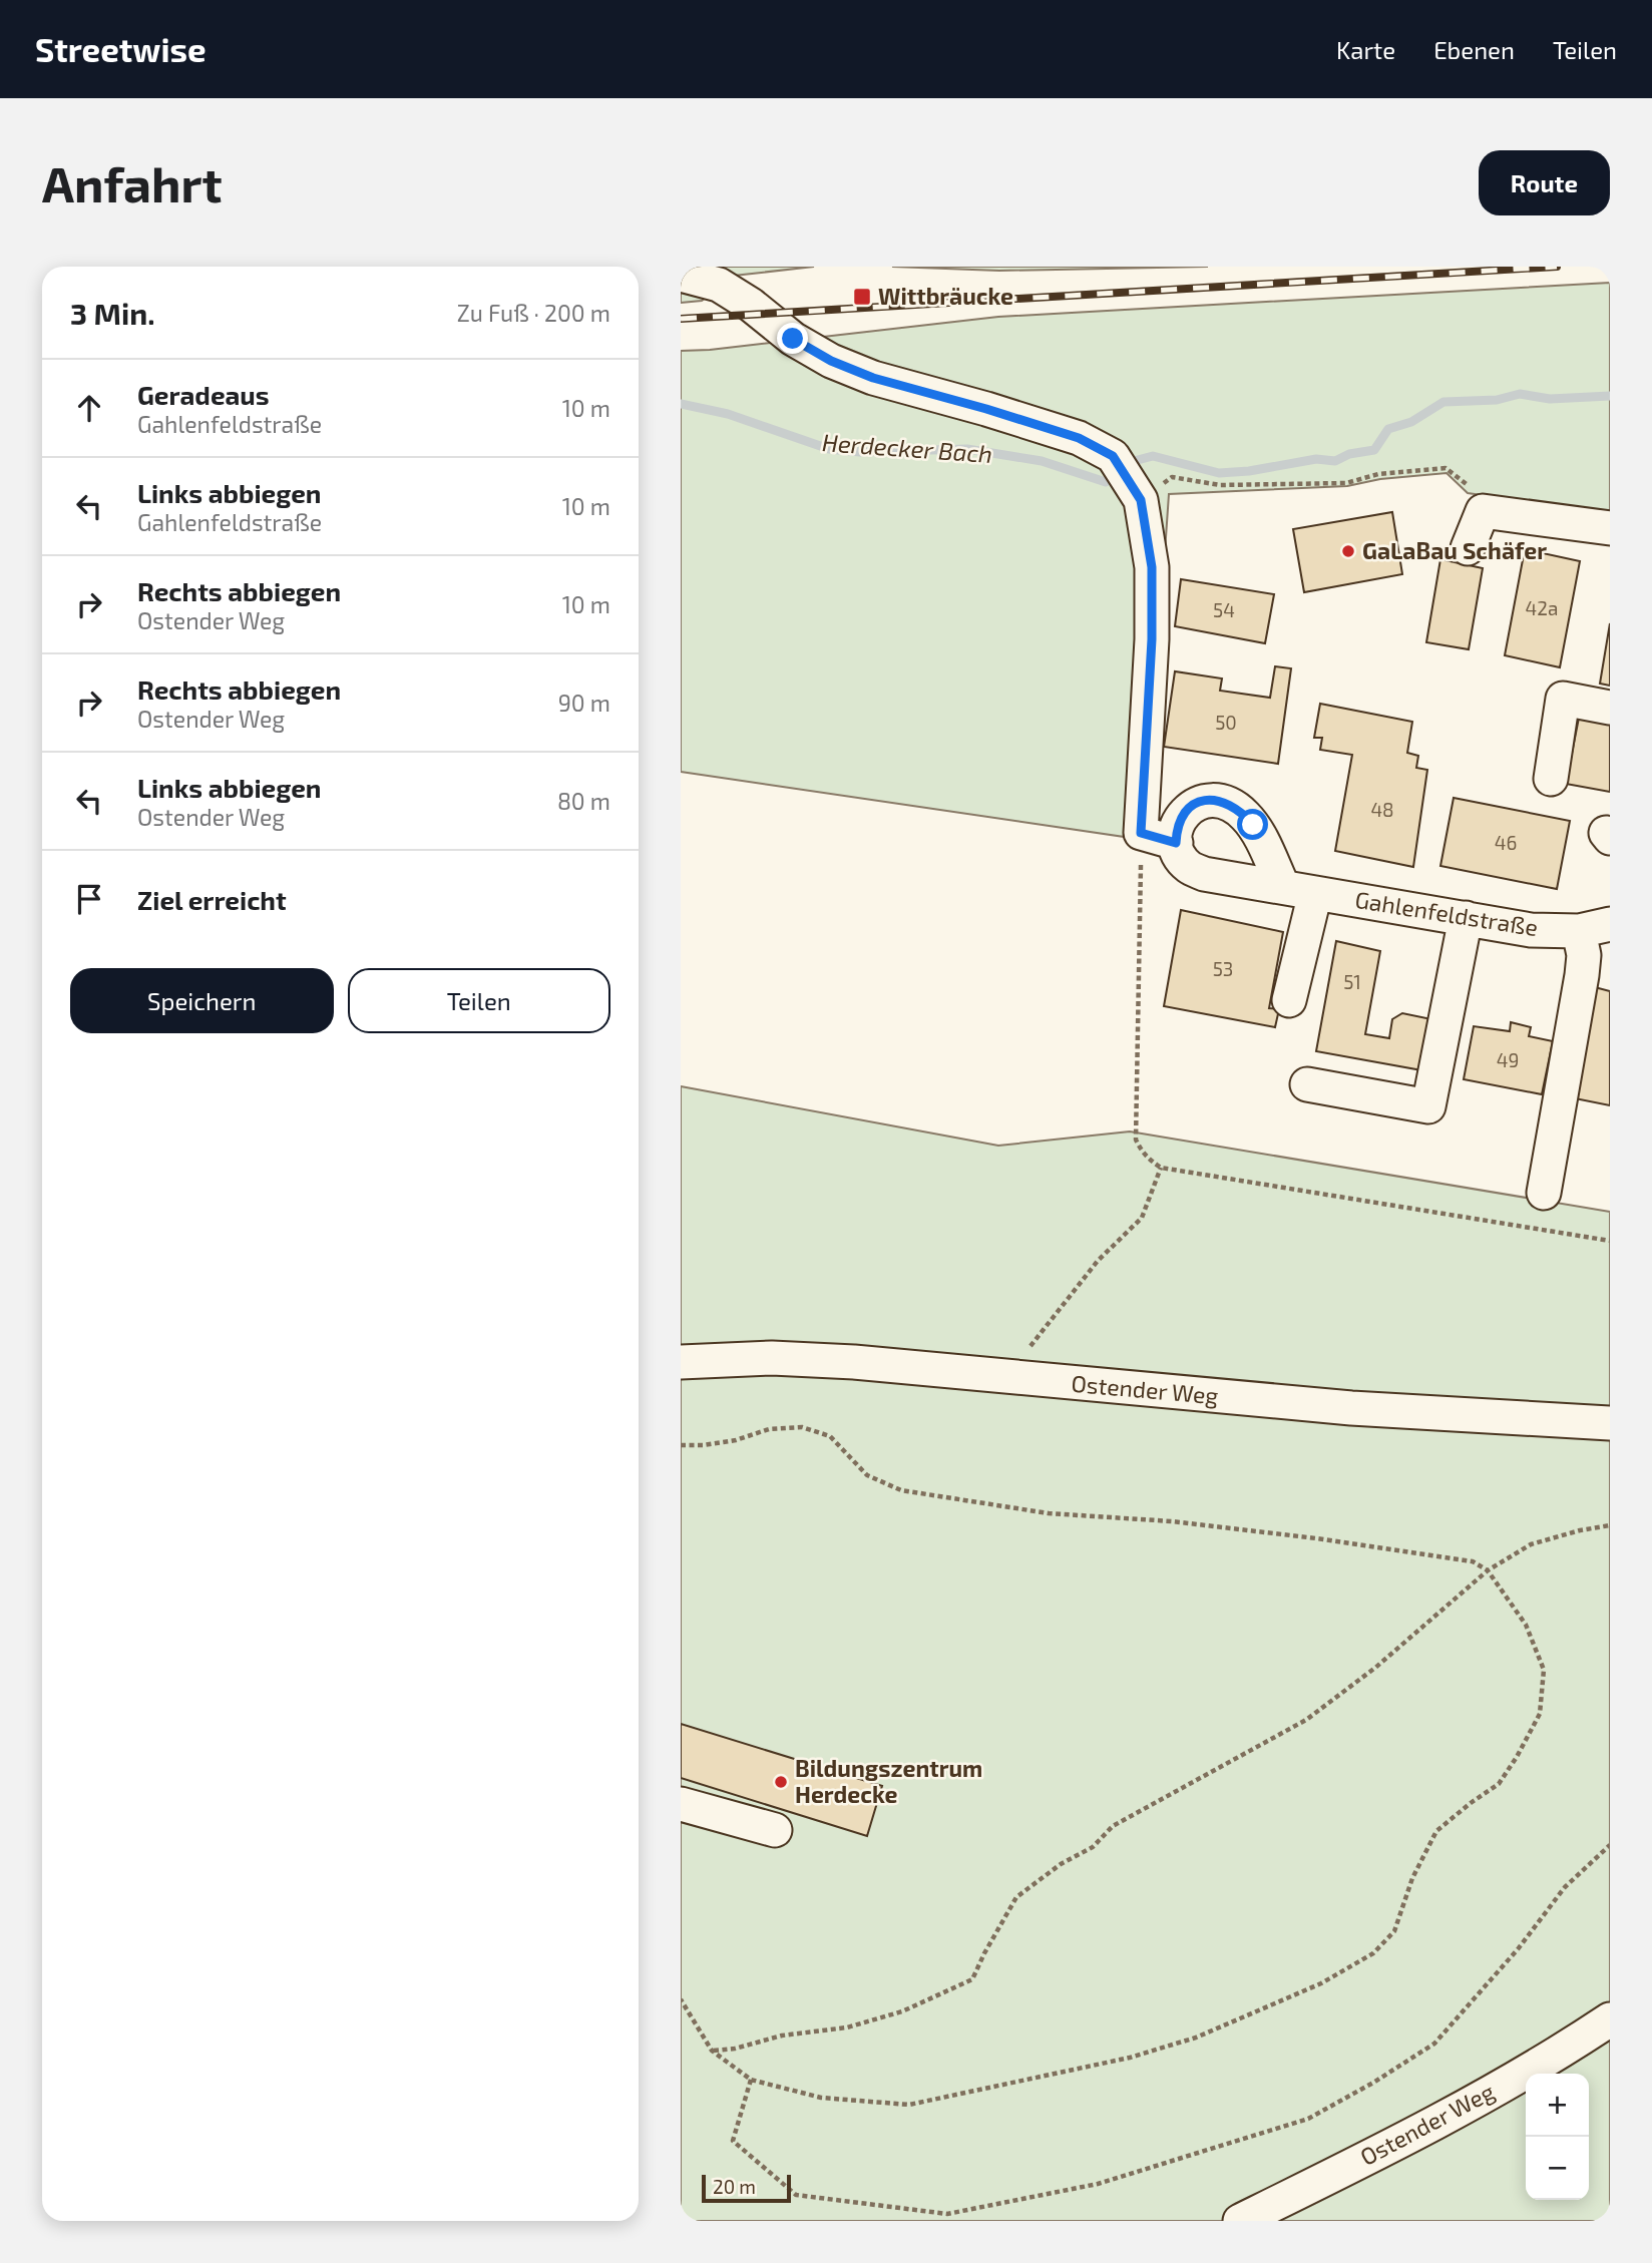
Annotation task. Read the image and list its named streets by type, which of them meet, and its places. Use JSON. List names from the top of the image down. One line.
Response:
{"streets":{"street":["Gahlenfeldstraße","Ostender Weg"]},"water":["Herdecker Bach"],"places":{"transit":["Wittbräucke"],"other":["GaLaBau Schäfer","Bildungszentrum Herdecke"]},"house_numbers":["42a","54","50","48","46","53","51","49"],"scale_bar":"20 m","page":{"header":"Streetwise","nav":["Karte","Ebenen","Teilen"],"buttons":["Route",["Speichern","Teilen"]],"title":"Anfahrt","heading":["3 Min.","Zu Fuß · 200 m"],"list":[["Geradeaus","Gahlenfeldstraße","10 m"],["Links abbiegen","Gahlenfeldstraße","10 m"],["Rechts abbiegen","Ostender Weg","10 m"],["Rechts abbiegen","Ostender Weg","90 m"],["Links abbiegen","Ostender Weg","80 m"],"Ziel erreicht"],"map_buttons":["+","−"],"scale":"20 m"}}
